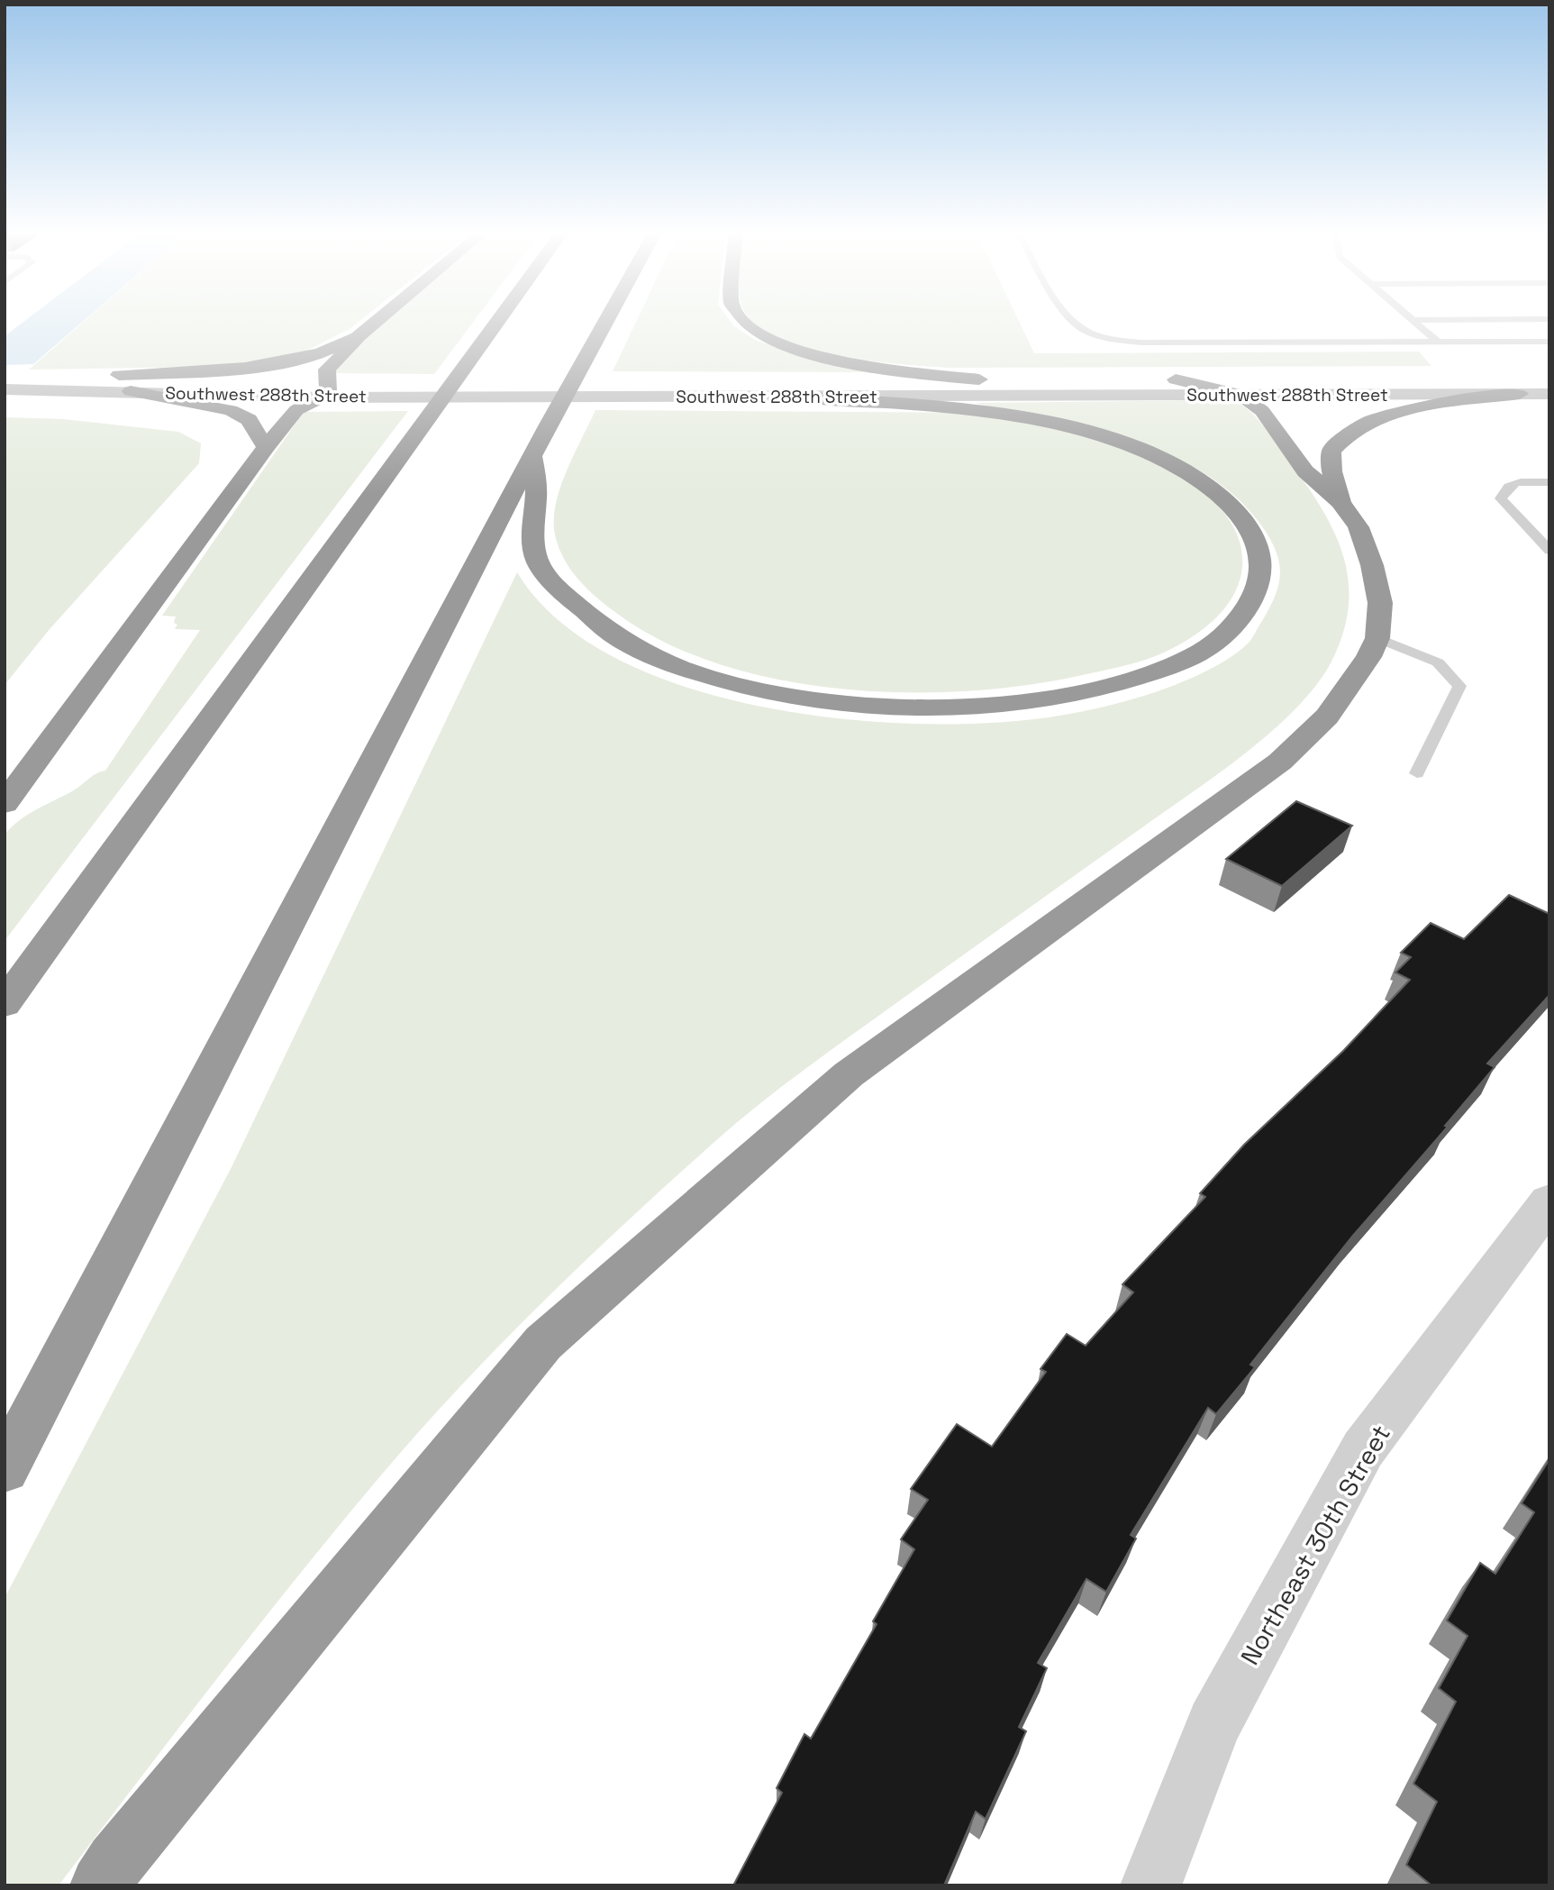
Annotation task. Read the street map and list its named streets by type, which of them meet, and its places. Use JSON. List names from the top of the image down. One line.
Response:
{"streets":{"main road":["Southwest 288th Street"],"street":["Northeast 30th Street"]}}
